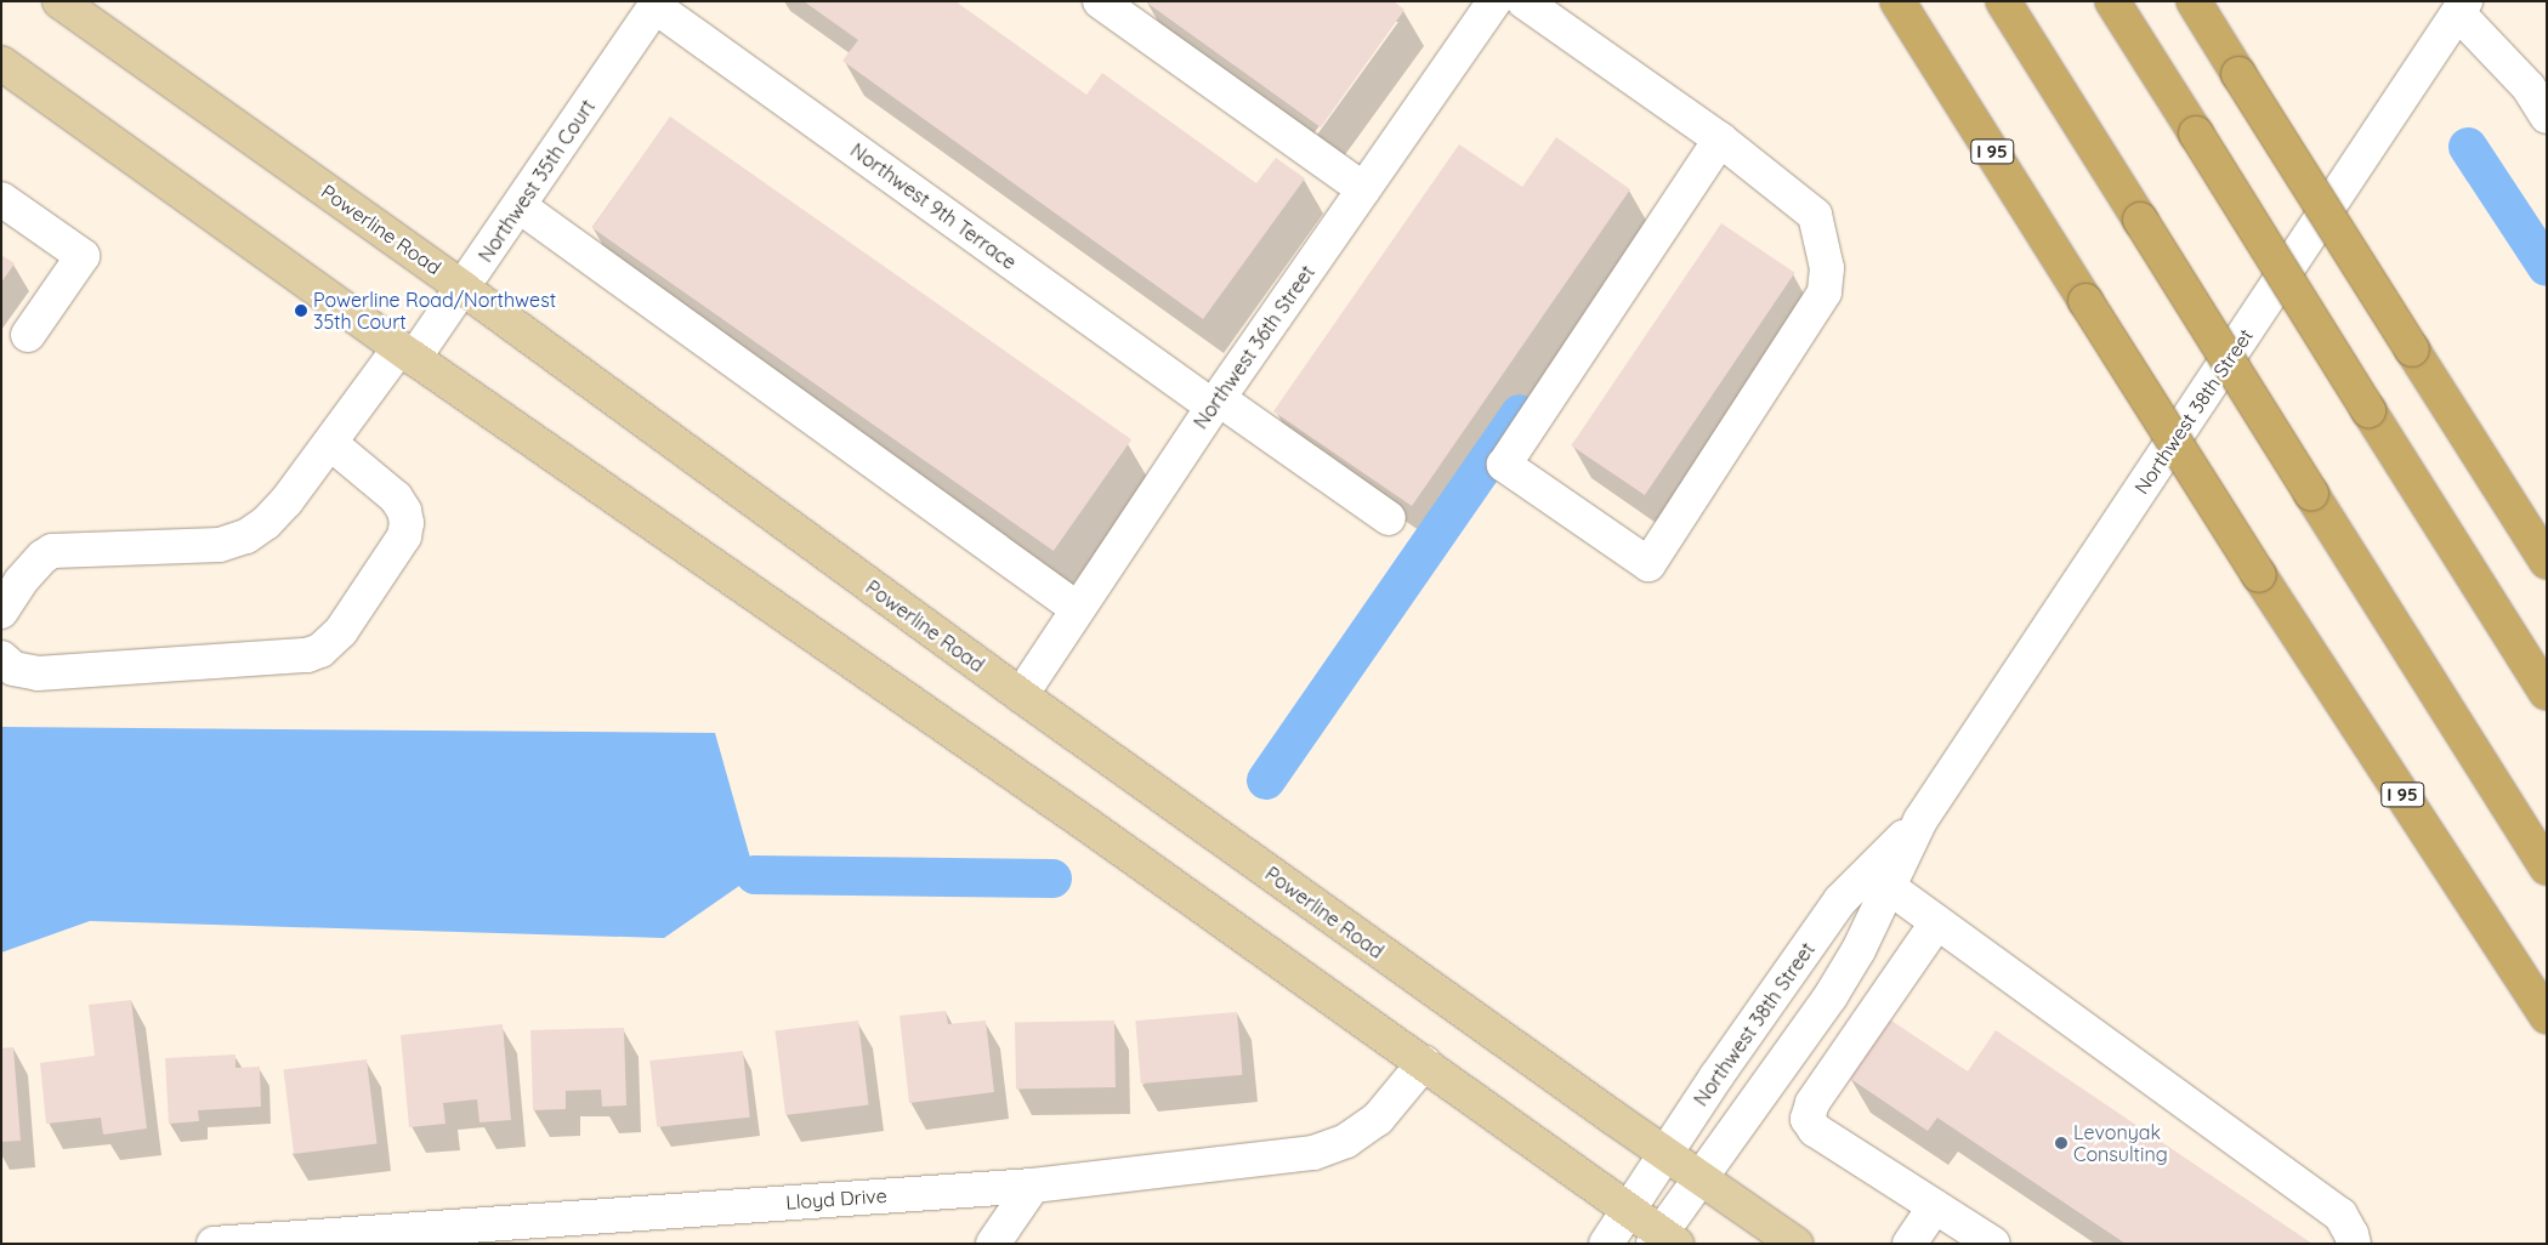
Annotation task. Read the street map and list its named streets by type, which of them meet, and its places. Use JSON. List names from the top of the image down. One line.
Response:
{"streets":{"highway":["I 95"],"main road":["Powerline Road"],"street":["Northwest 35th Court","Northwest 9th Terrace","Northwest 36th Street","Northwest 38th Street","Lloyd Drive"]},"crossings":[["Northwest 35th Court","Northwest 9th Terrace"],["Northwest 35th Court","Powerline Road"],["Northwest 9th Terrace","Northwest 36th Street"],["Powerline Road","Northwest 36th Street"],["Powerline Road","Northwest 38th Street"]],"places":["Powerline Road/Northwest 35th Court","Levonyak Consulting"]}
